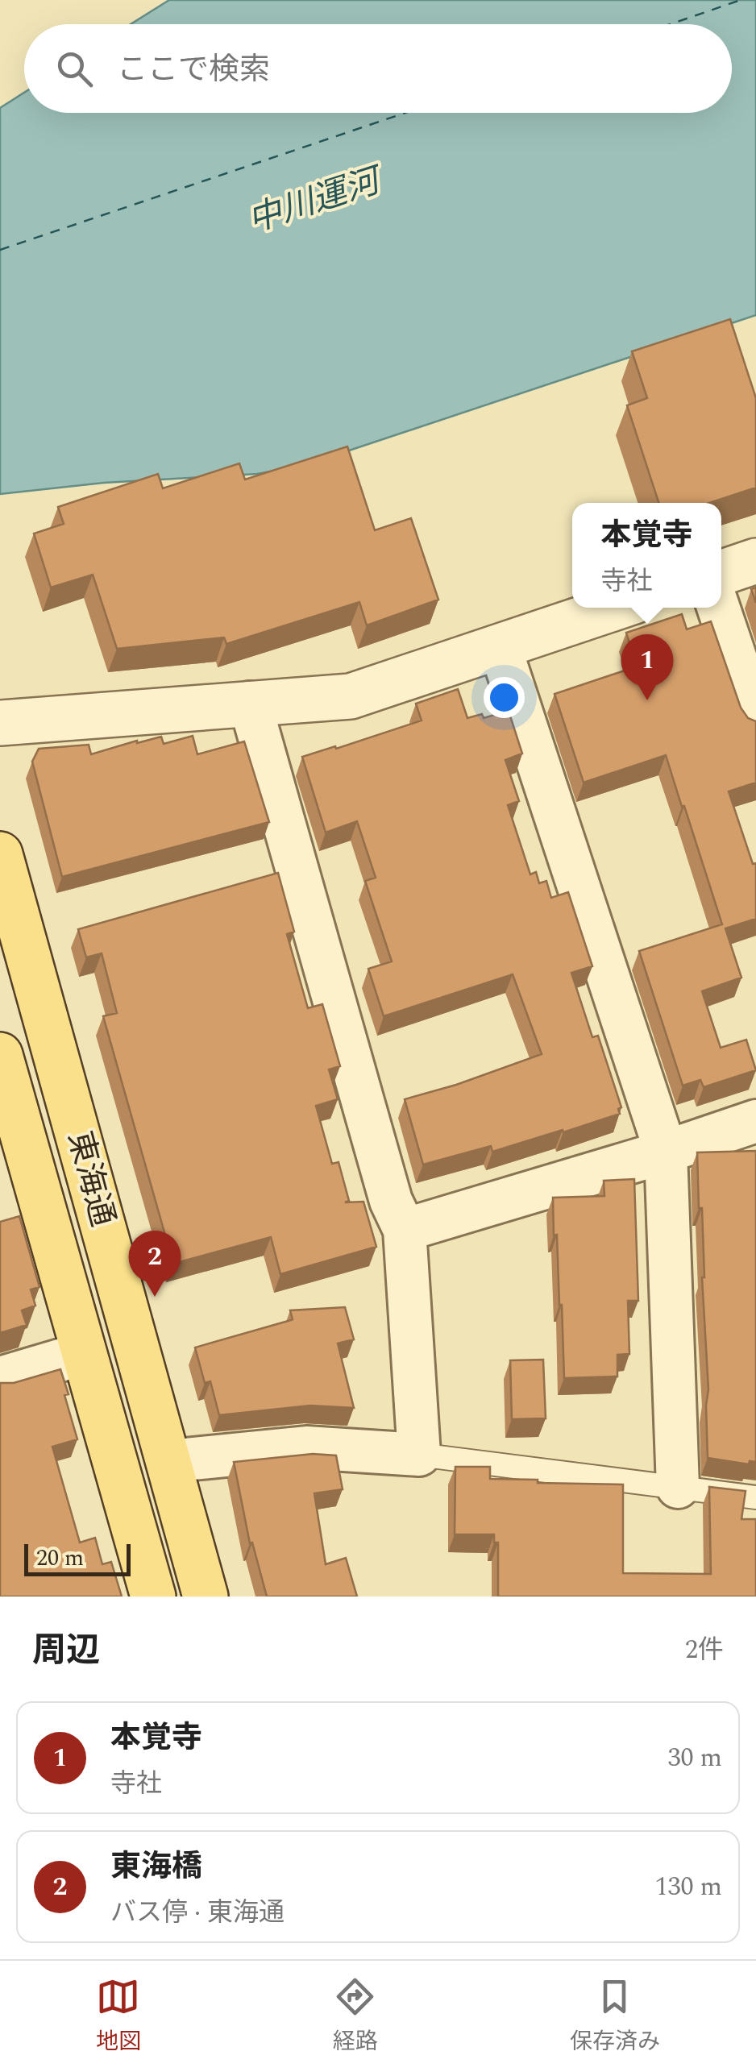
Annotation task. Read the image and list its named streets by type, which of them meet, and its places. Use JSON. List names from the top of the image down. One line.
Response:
{"streets":{"main road":["東海通"]},"water":["中川運河"],"scale_bar":"20 m","page":{"search":"ここで検索","popup":["本覚寺","寺社"],"pins":["1","2"],"scale":"20 m","heading":["周辺","2件"],"list":[{"mark":"1","name":"本覚寺","note":"寺社","value":"30 m"},{"mark":"2","name":"東海橋","note":"バス停 · 東海通","value":"130 m"}],"nav":["地図","経路","保存済み"]}}
